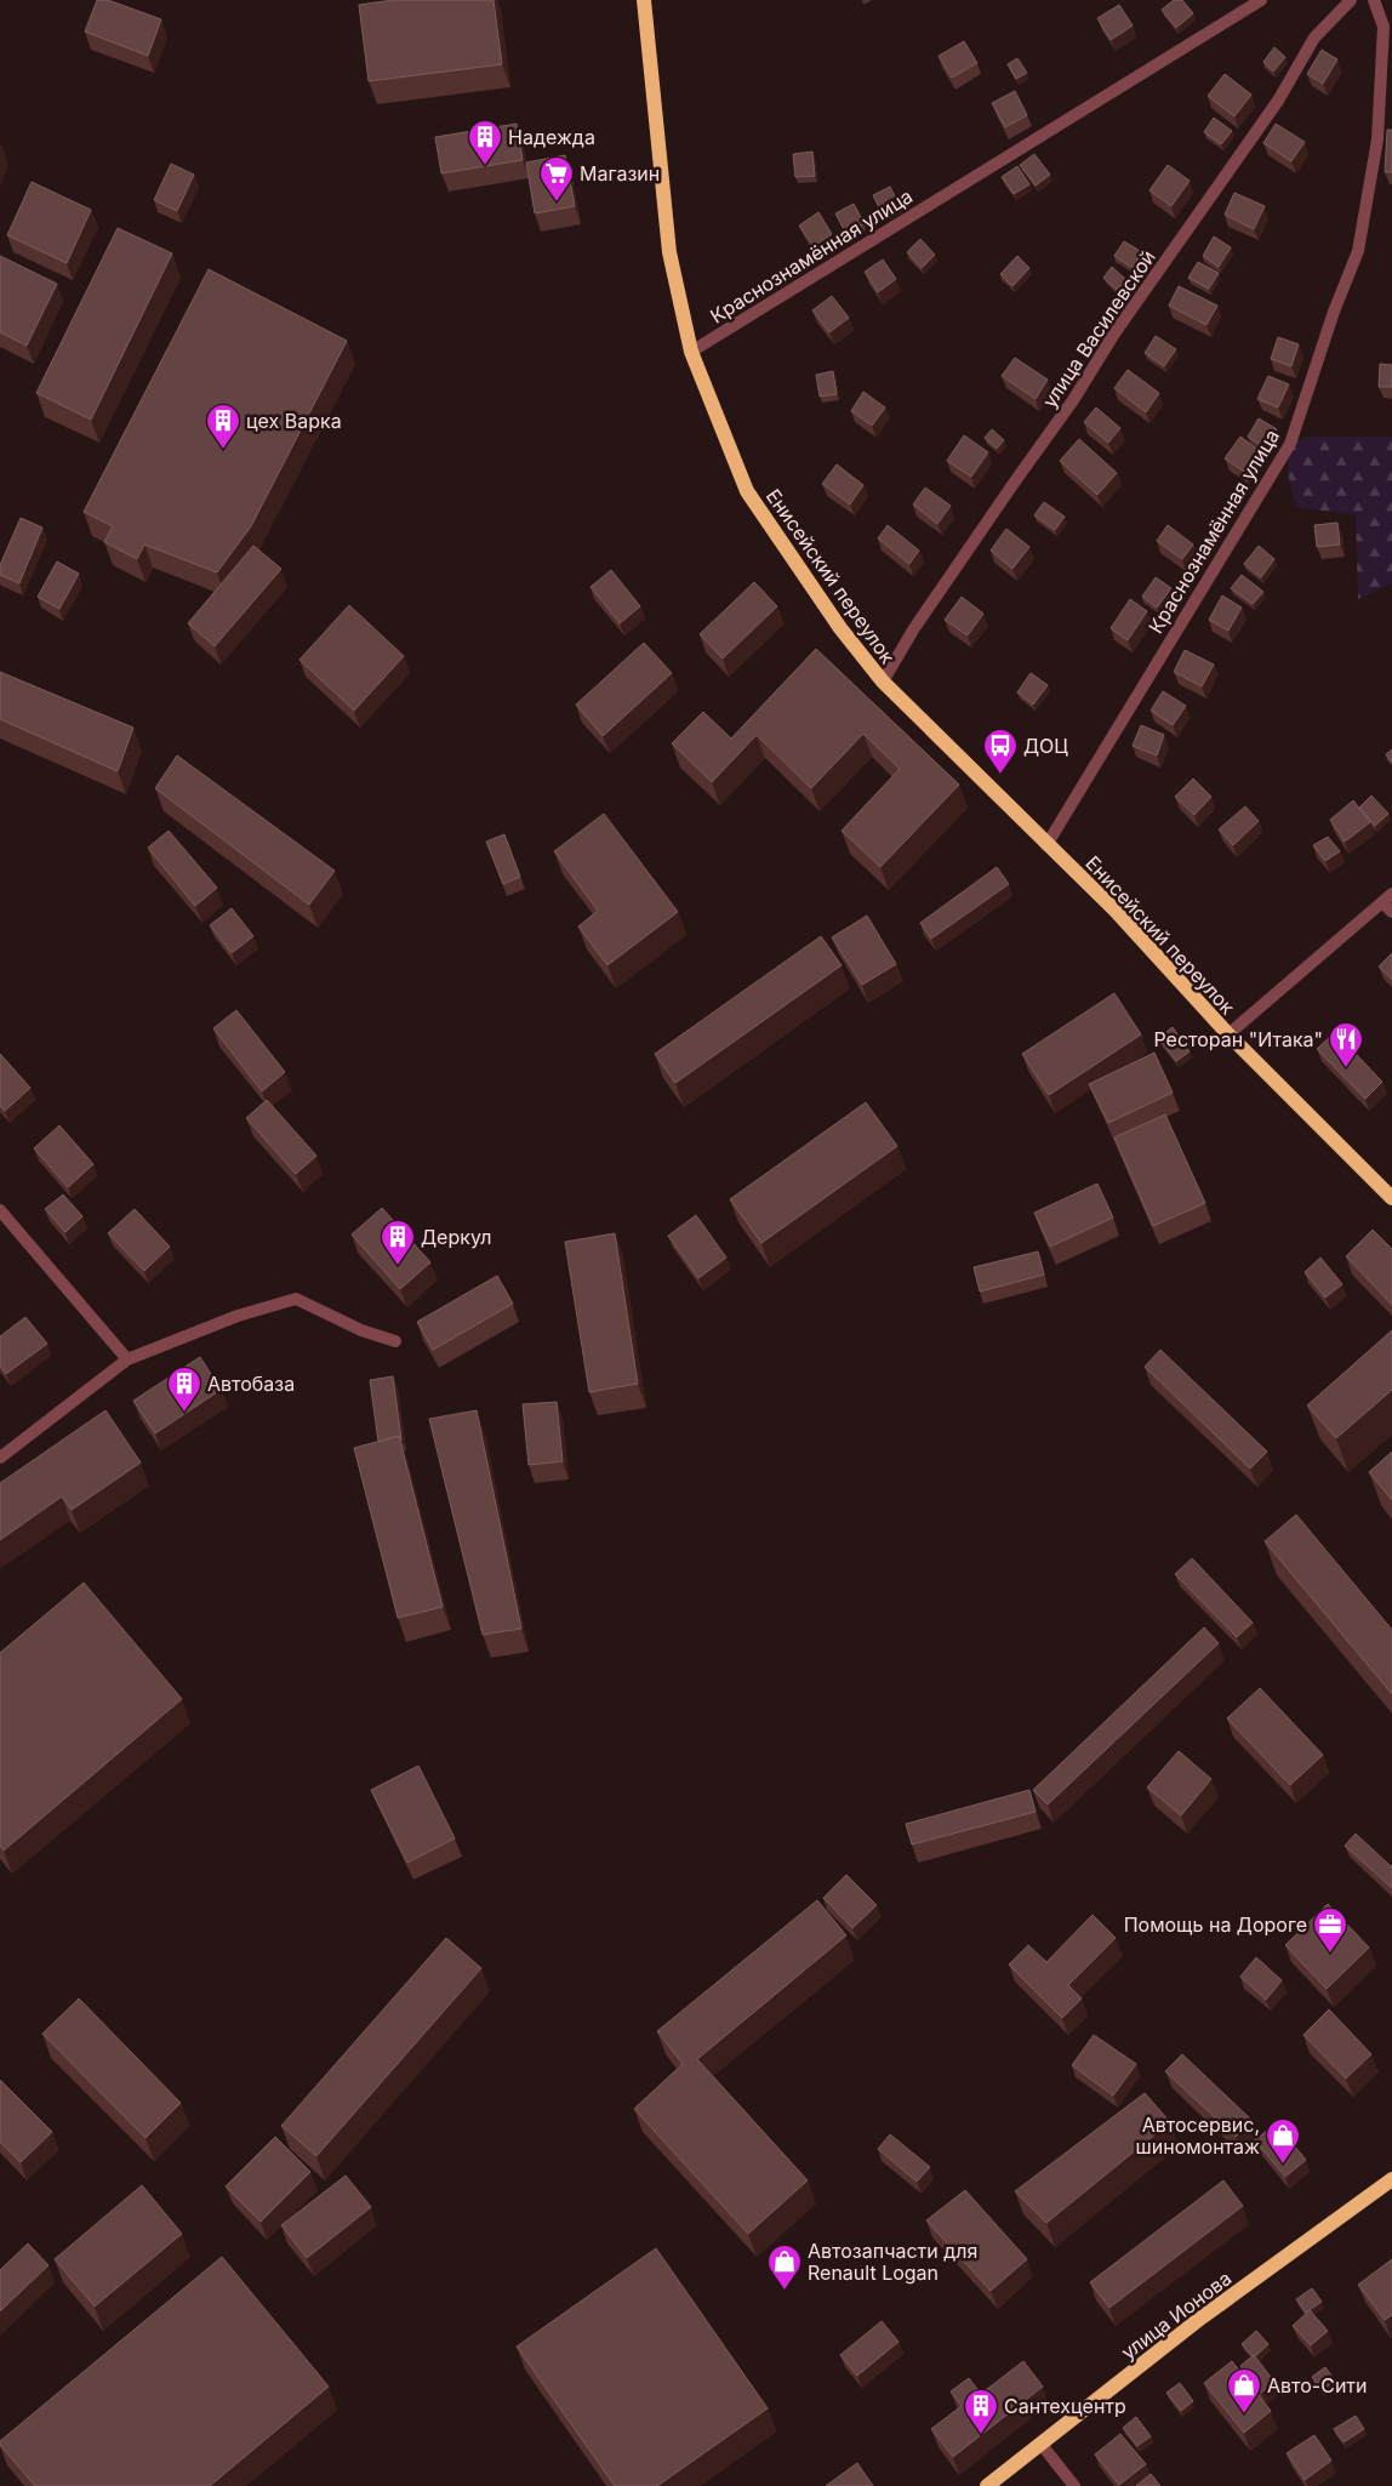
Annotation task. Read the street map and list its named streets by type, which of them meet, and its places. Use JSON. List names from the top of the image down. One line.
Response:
{"streets":{"main road":["Енисейский переулок","улица Ионова"],"street":["Краснознамённая улица","улица Василевской"]},"crossings":[["Краснознамённая улица","Енисейский переулок"],["улица Василевской","Енисейский переулок"]],"places":{"building":["Надежда","цех Варка","Деркул","Автобаза","Сантехцентр"],"supermarket":["Магазин"],"bus stop":["ДОЦ"],"restaurant":["Ресторан \"Итака\""],"office":["Помощь на Дороге"],"shop":["Автосервис, шиномонтаж","Автозапчасти для Renault Logan","Авто-Сити"]}}
